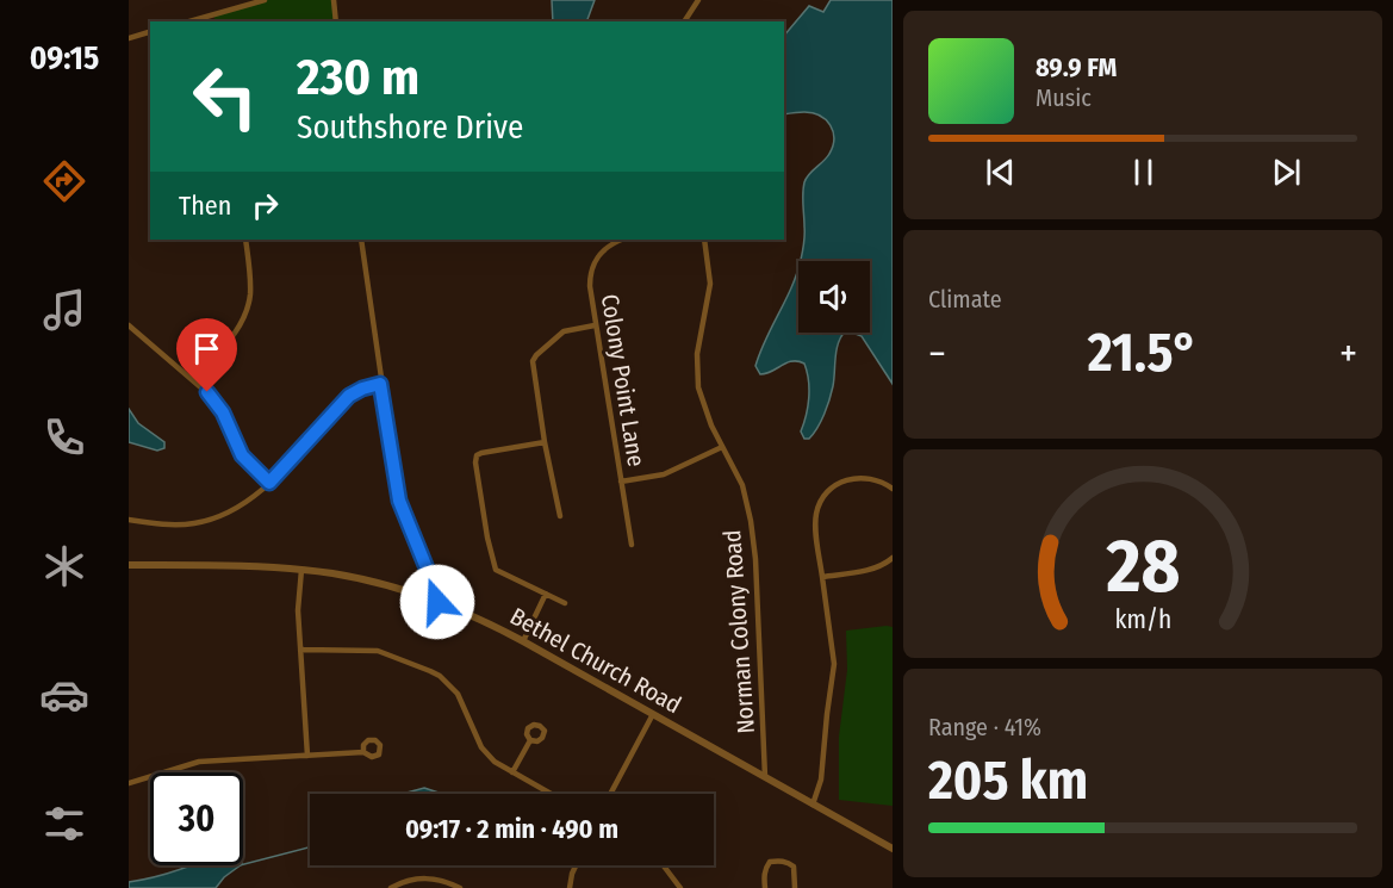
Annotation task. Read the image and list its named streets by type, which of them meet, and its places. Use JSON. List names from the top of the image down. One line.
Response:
{"streets":{"street":["Colony Point Lane","Norman Colony Road","Bethel Church Road"]},"crossings":[["Norman Colony Road","Bethel Church Road"]],"page":{"tabs":"09:15","turn":["230 m","Southshore Drive"],"song":["89.9 FM","Music"],"then":"Then","tile":["Climate",["Range · 41%","205 km"]],"heat":["−","21.5°","+"],"limit":"30","trip":"09:17 · 2 min · 490 m","gauge":["28","km/h"]}}
